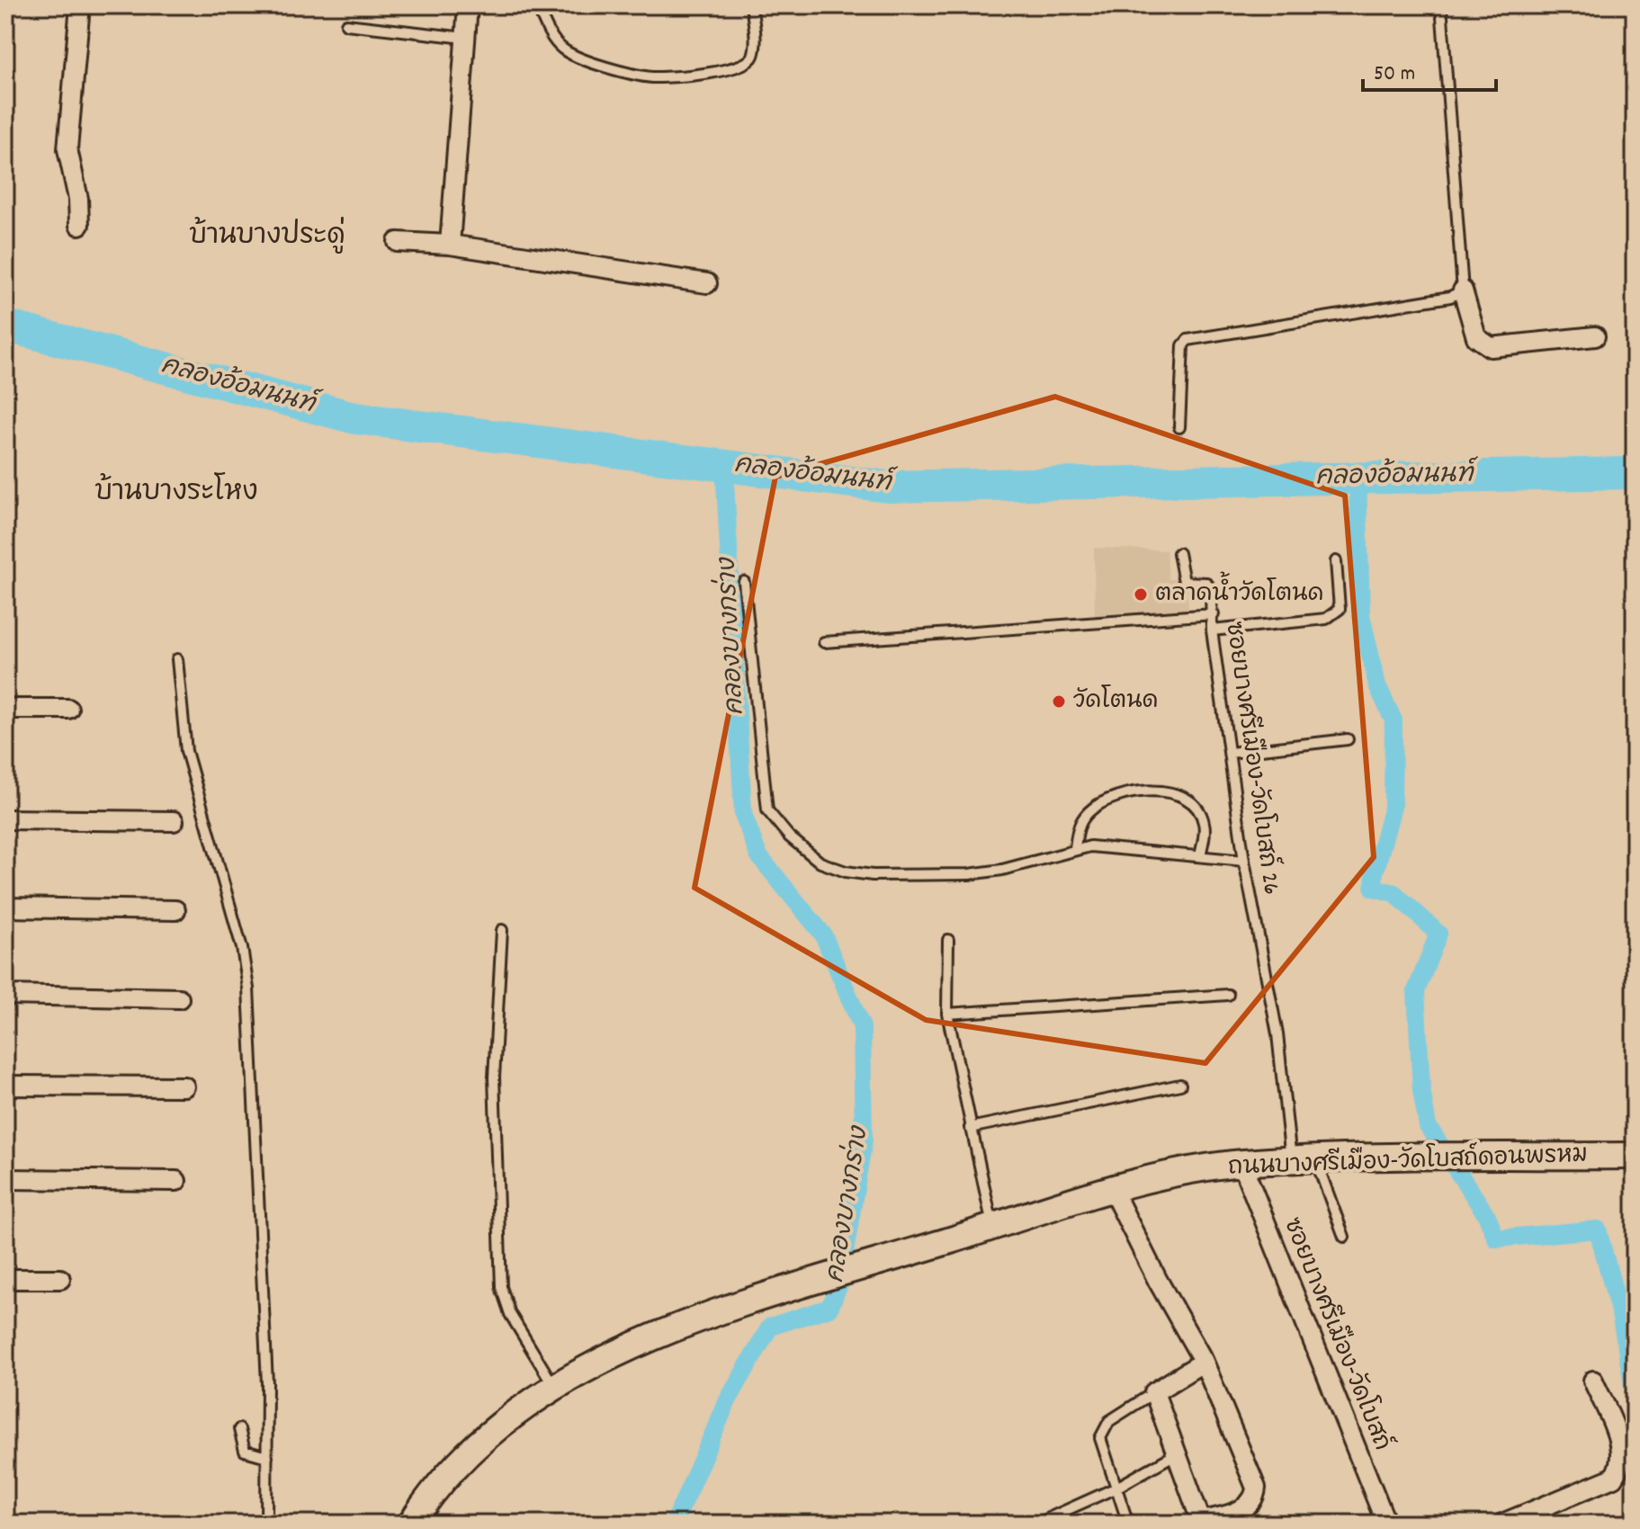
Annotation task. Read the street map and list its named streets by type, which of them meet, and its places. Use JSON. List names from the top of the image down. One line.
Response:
{"streets":{"street":["ถนนบางศรีเมือง-วัดโบสถ์ดอนพรหม","ซอยบางศรีเมือง-วัดโบสถ์"],"lane":["ซอยบางศรีเมือง-วัดโบสถ์ 26"]},"crossings":[["ซอยบางศรีเมือง-วัดโบสถ์ 26","ถนนบางศรีเมือง-วัดโบสถ์ดอนพรหม"],["ถนนบางศรีเมือง-วัดโบสถ์ดอนพรหม","ซอยบางศรีเมือง-วัดโบสถ์"]],"districts":["บ้านบางประดู่","บ้านบางระโหง"],"water":["คลองอ้อมนนท์","คลองบางกร่าง"],"places":["ตลาดน้ำวัดโตนด","วัดโตนด"],"scale_bar":"50 m"}
